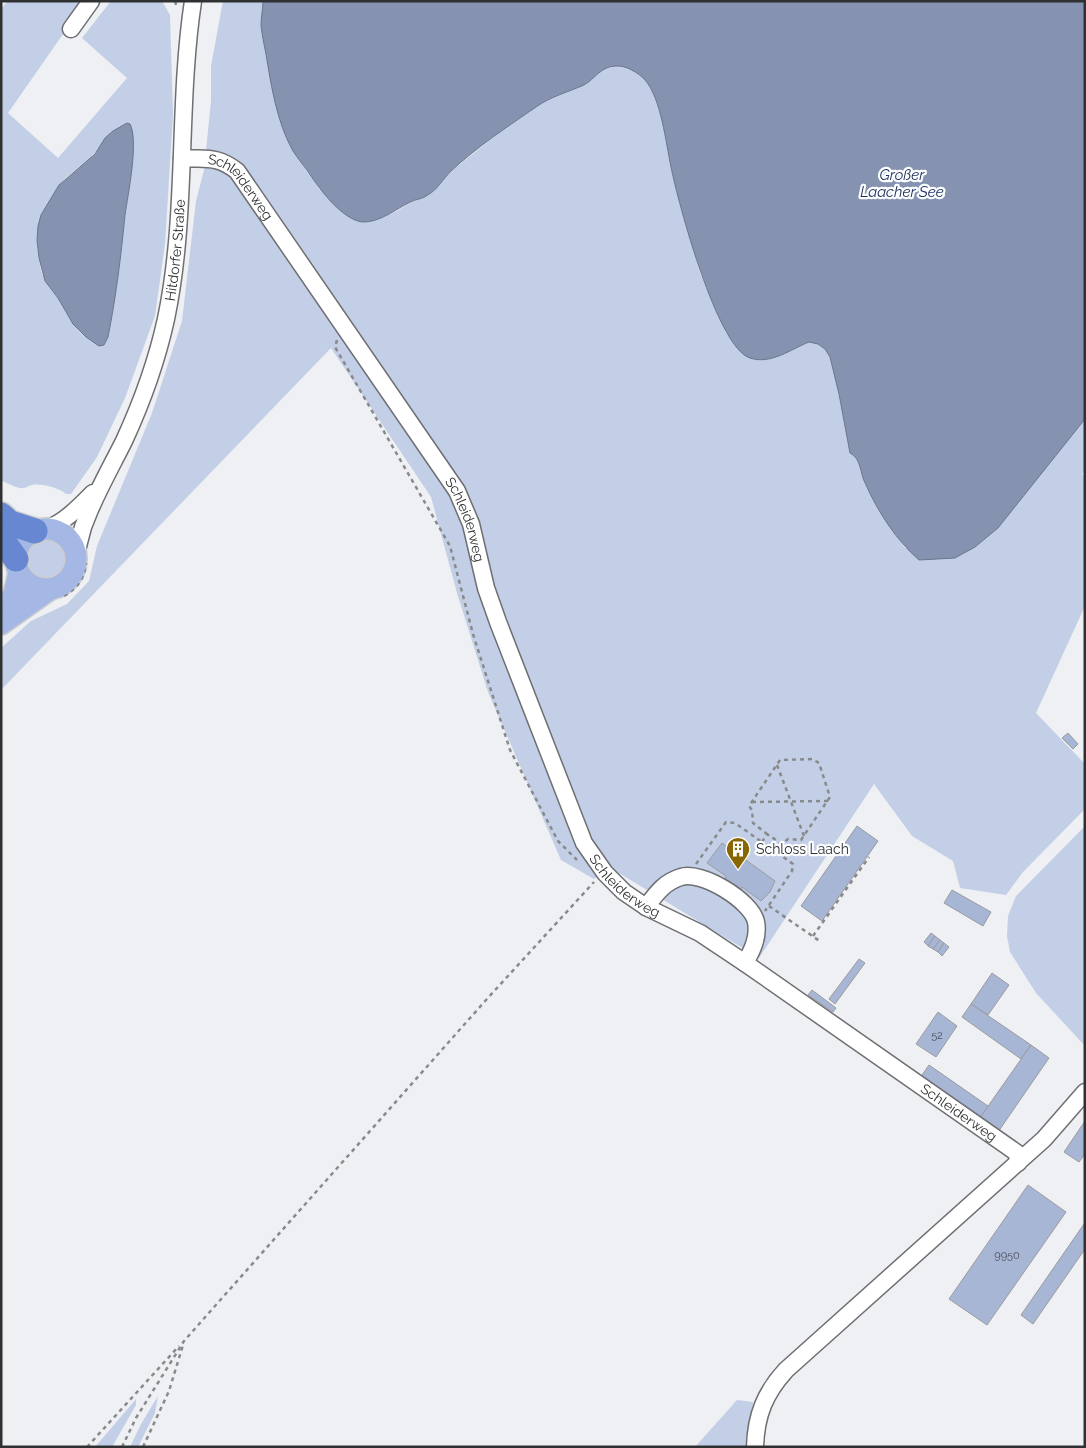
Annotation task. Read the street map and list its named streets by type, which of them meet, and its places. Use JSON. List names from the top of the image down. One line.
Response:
{"streets":{"street":["Schleiderweg","Hitdorfer Straße"]},"crossings":[["Schleiderweg","Hitdorfer Straße"]],"water":["Großer Laacher See"],"places":{"building":["Schloss Laach"]},"house_numbers":["52","9950"]}
